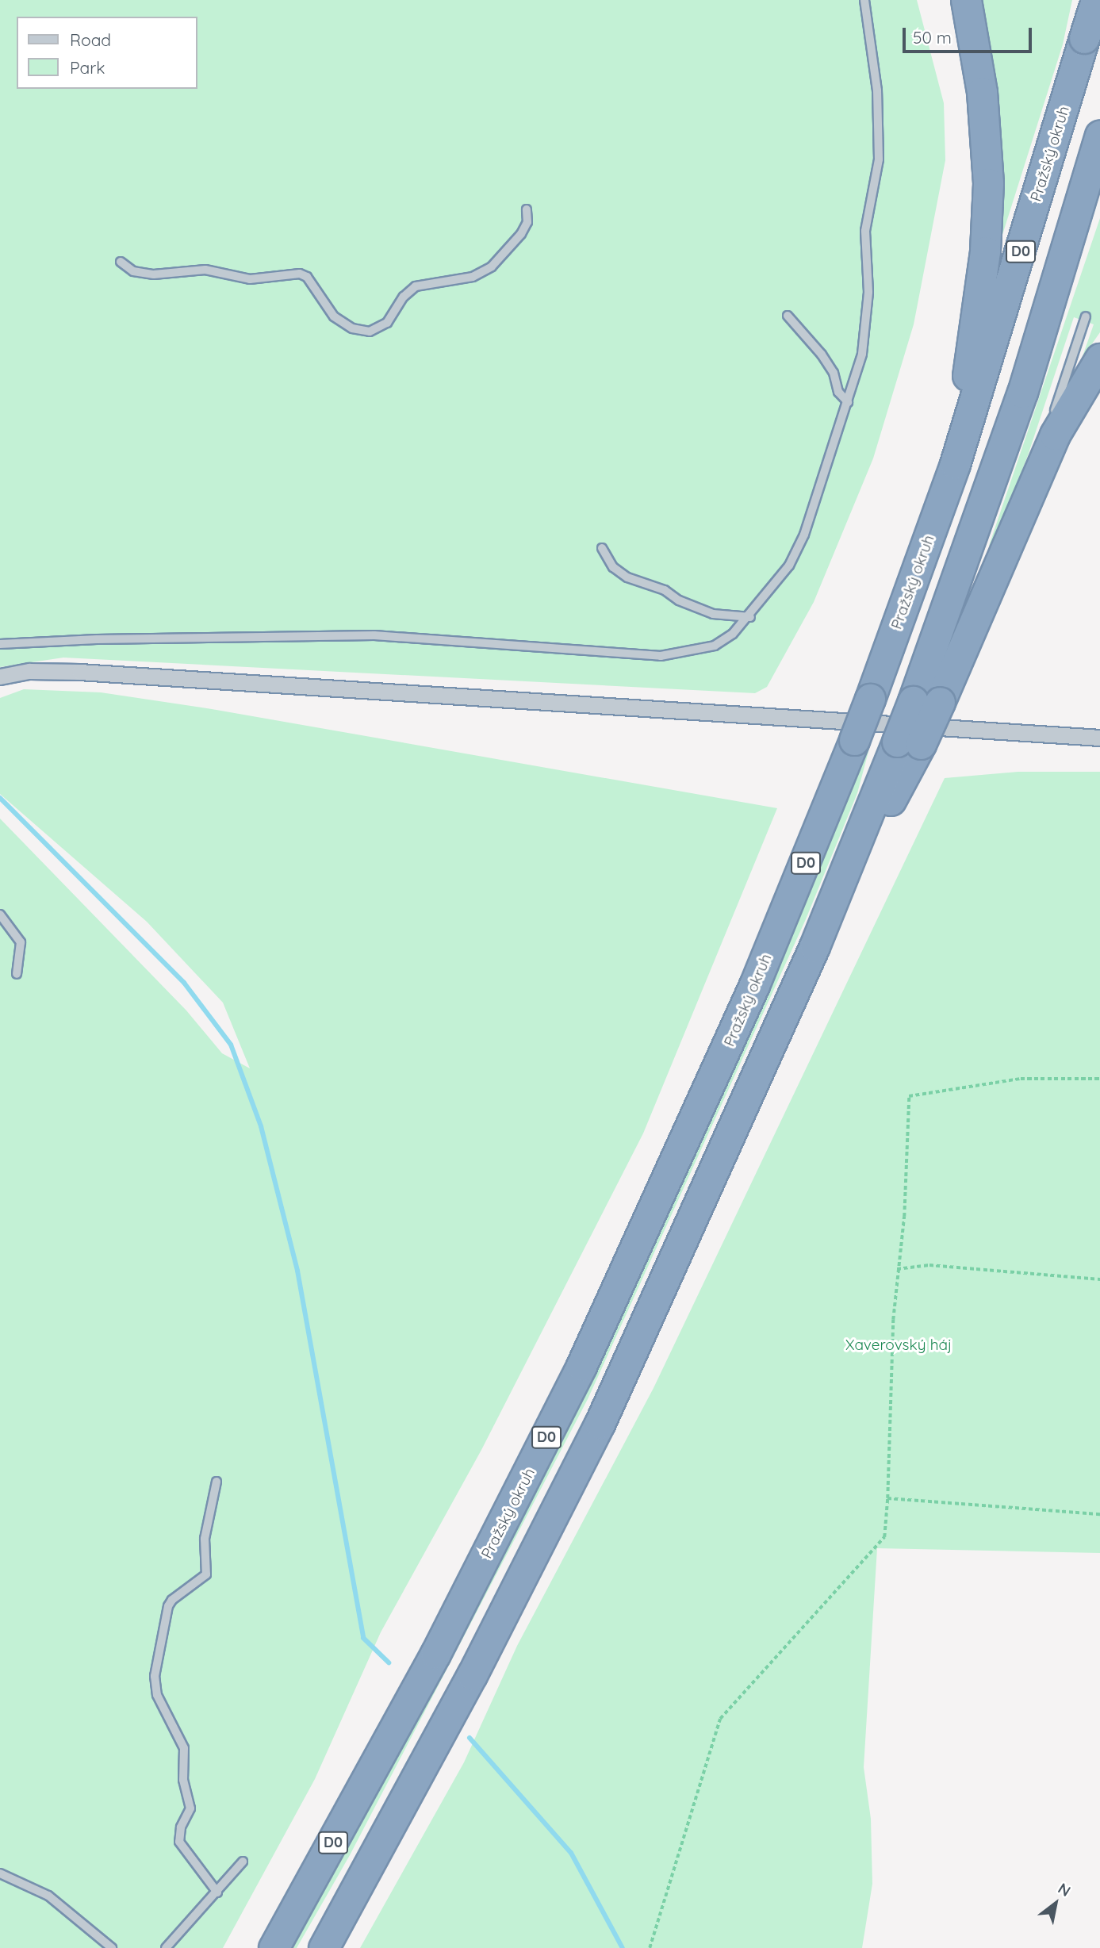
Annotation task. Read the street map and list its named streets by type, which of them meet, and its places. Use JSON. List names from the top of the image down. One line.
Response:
{"streets":{"highway":["Pražský okruh","D0"]},"parks":["Xaverovský háj"],"legend":["Road","Park"],"scale_bar":"50 m","north":"top right"}
